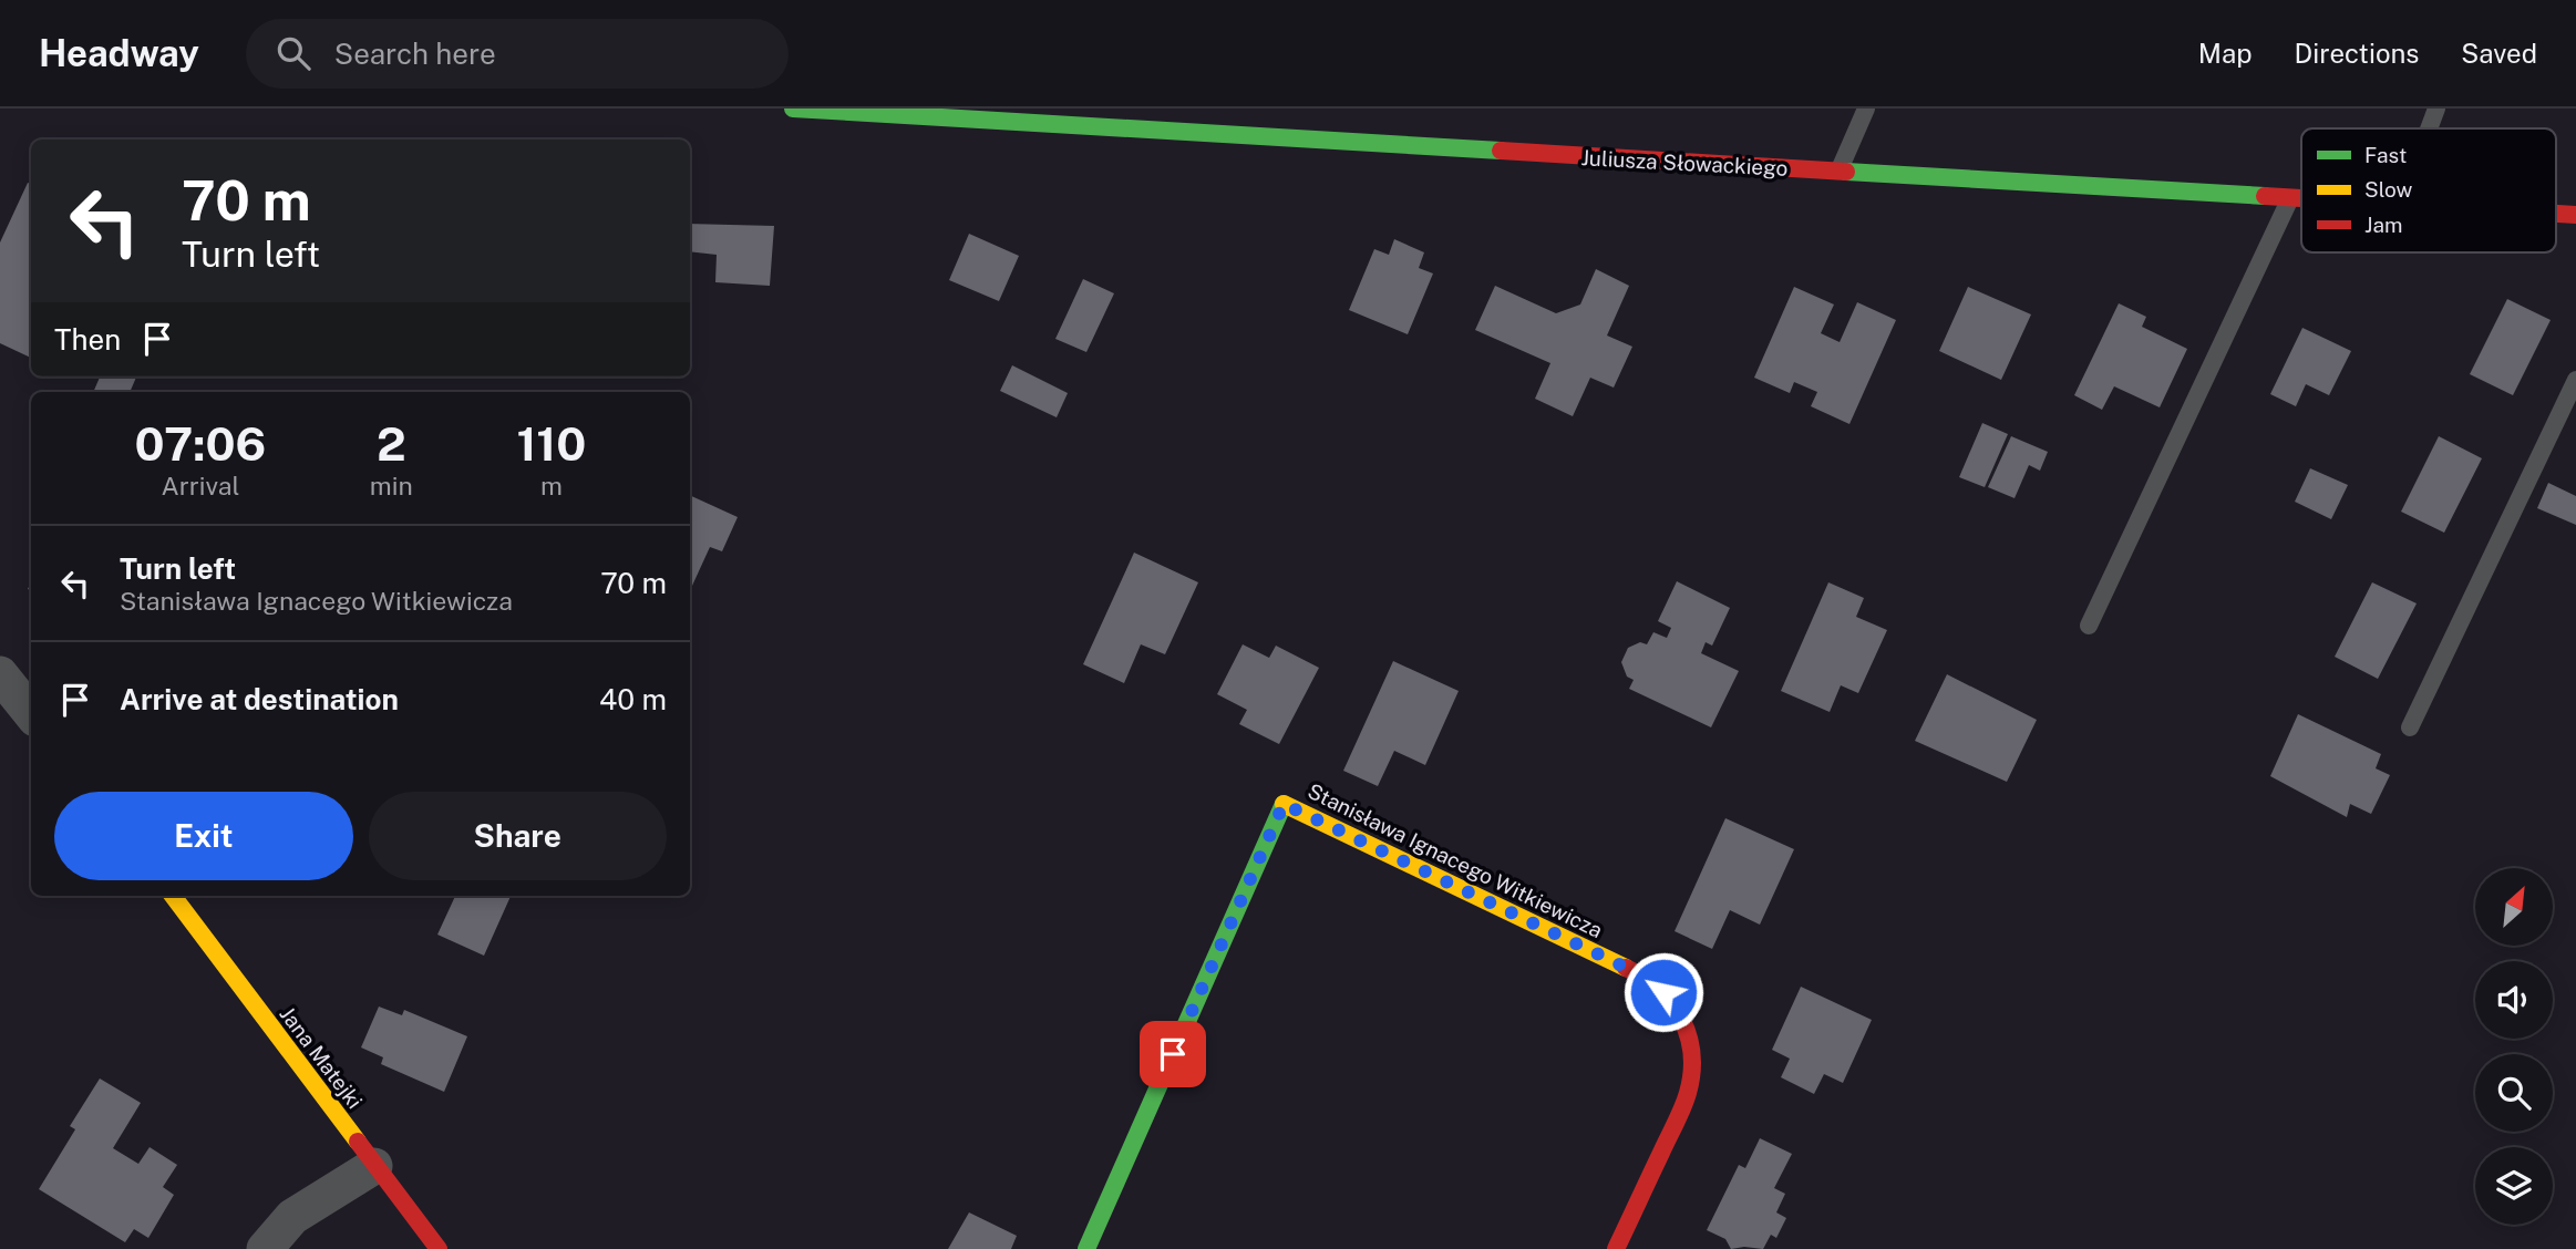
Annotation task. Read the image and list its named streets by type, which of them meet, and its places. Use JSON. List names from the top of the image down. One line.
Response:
{"streets":{"street":["Juliusza Słowackiego","Stanisława Ignacego Witkiewicza","Jana Matejki"]},"legend":["Fast","Slow","Jam"],"north":"top right","page":{"header":"Headway","search":"Search here","nav":["Map","Directions","Saved"],"turn":["70 m","Turn left"],"then":"Then","eta":["07:06","Arrival","2","min","110","m"],"list":[{"name":"Turn left","note":"Stanisława Ignacego Witkiewicza","value":"70 m"},{"name":"Arrive at destination","value":"40 m"}],"buttons":["Exit","Share"]}}
